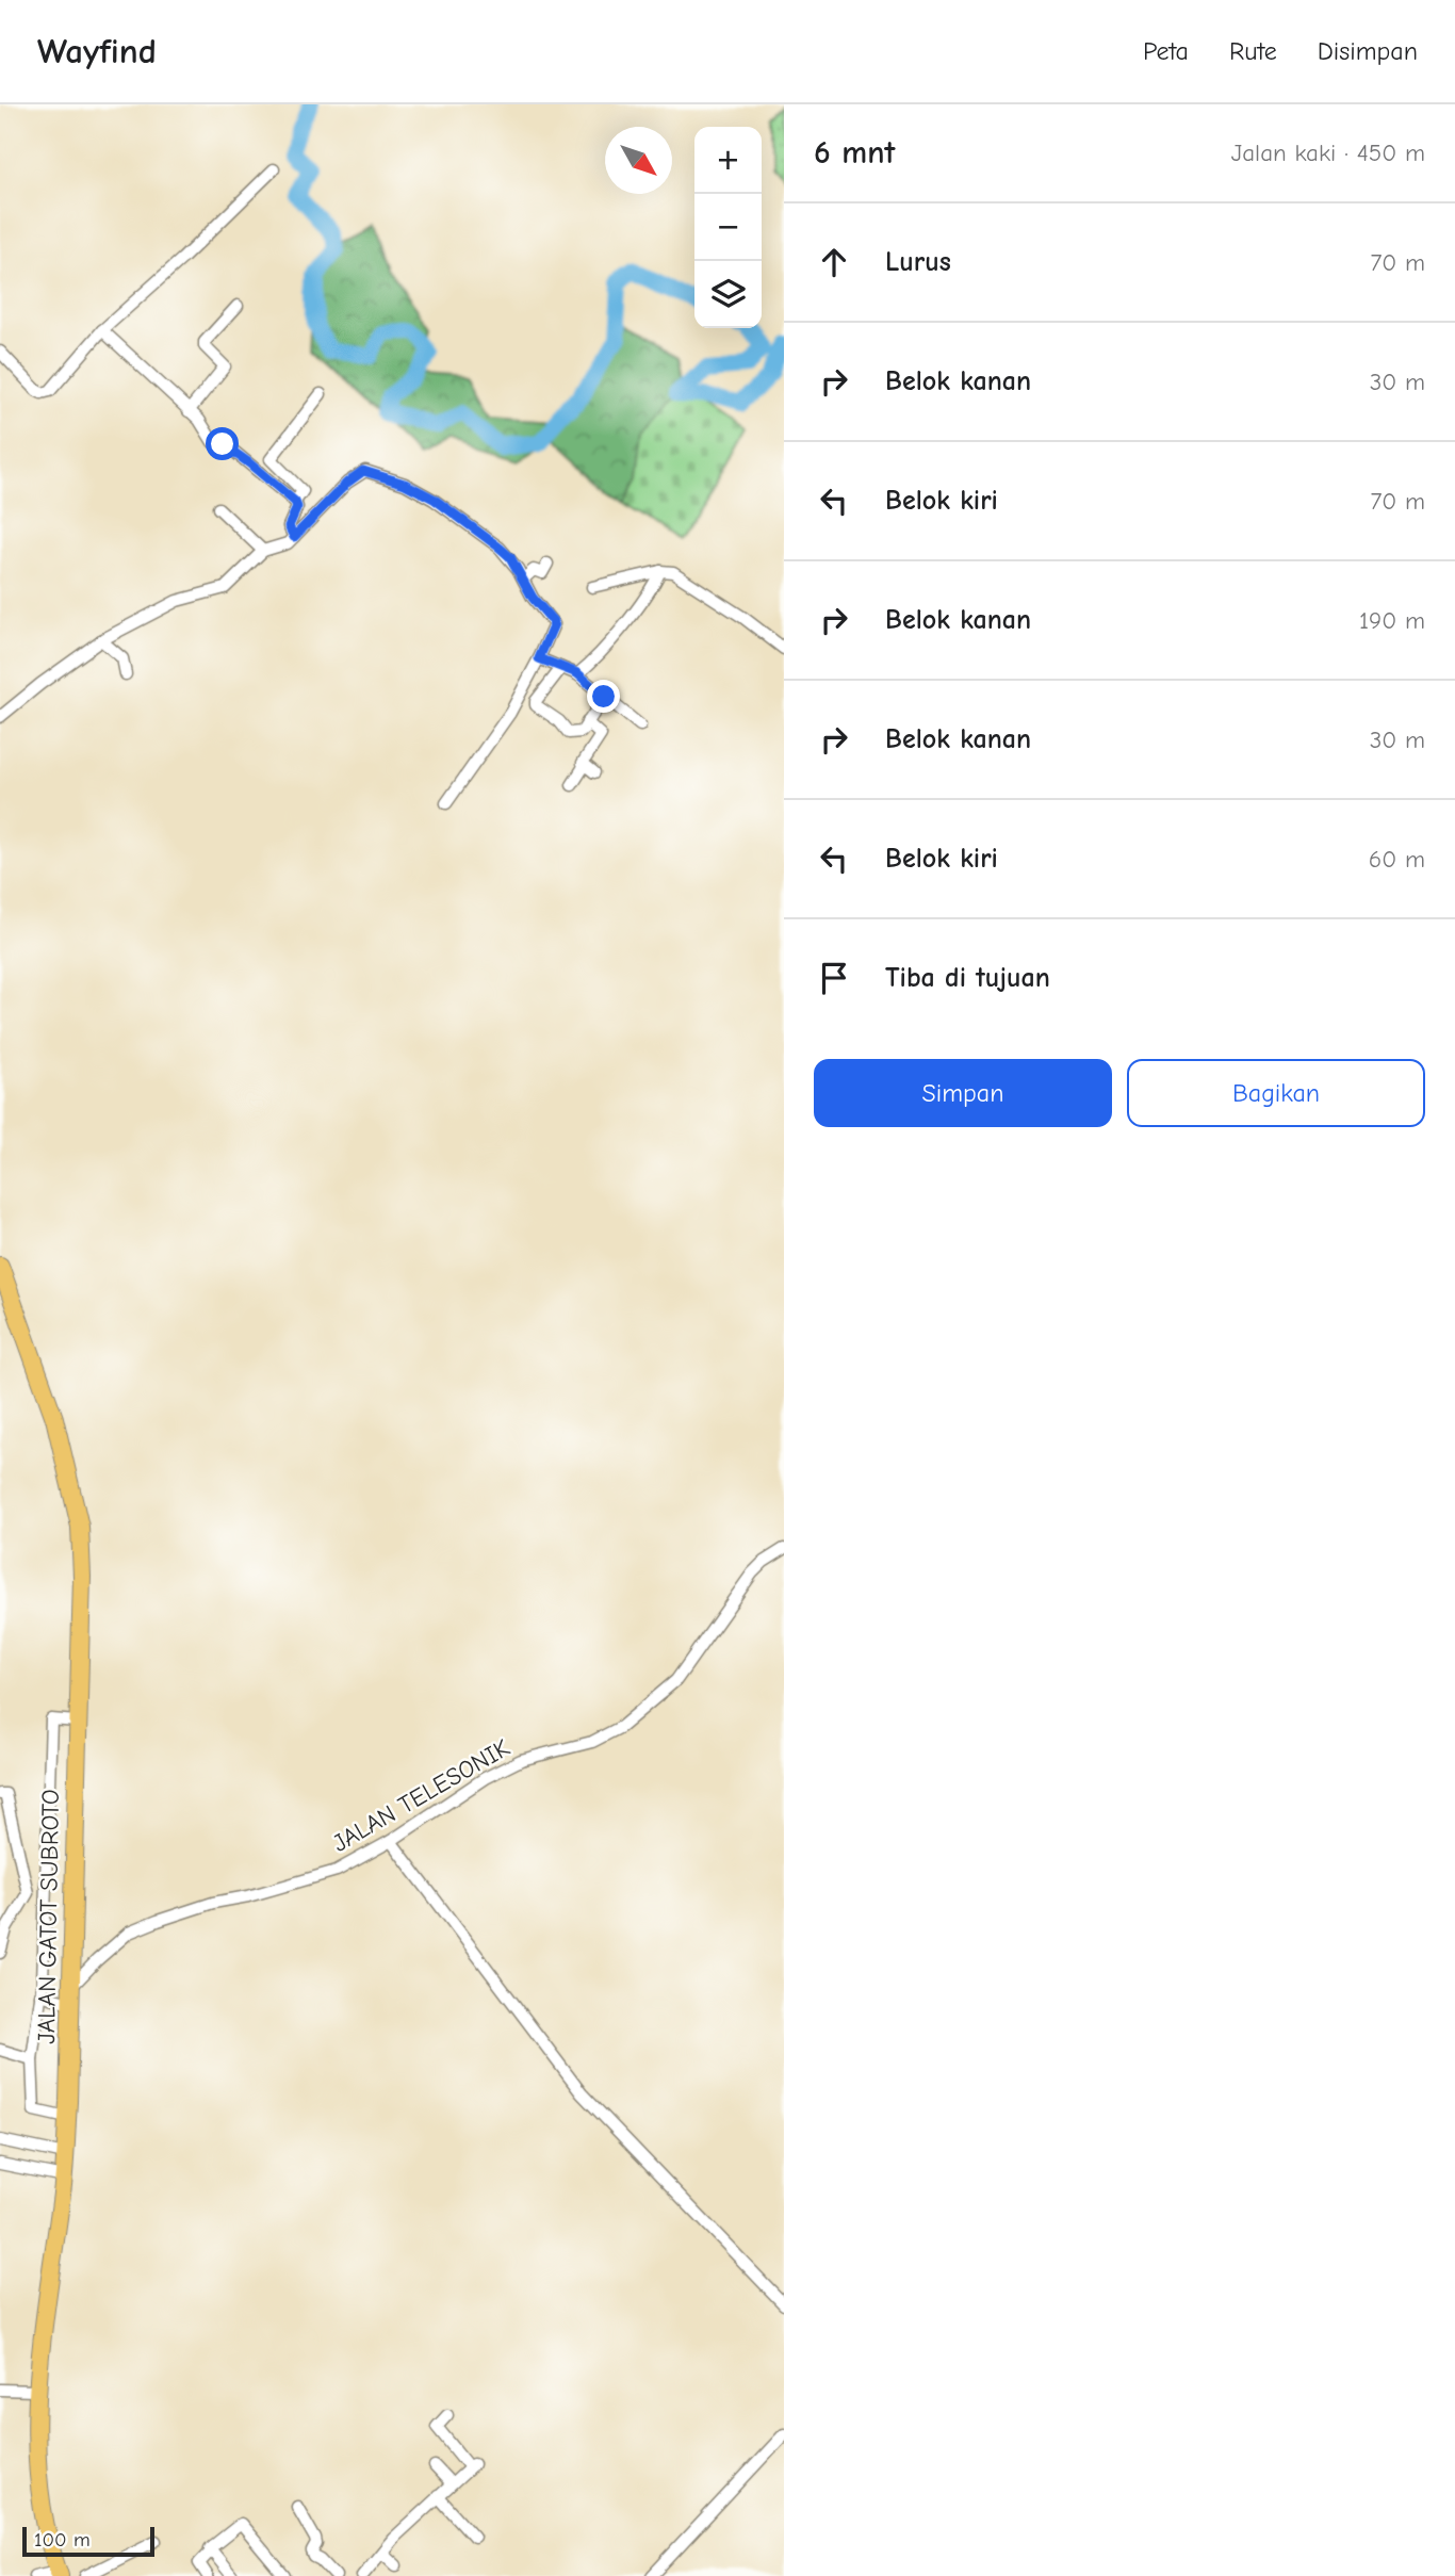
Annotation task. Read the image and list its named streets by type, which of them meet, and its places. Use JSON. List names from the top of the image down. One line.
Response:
{"streets":{"highway":["JALAN GATOT SUBROTO"],"street":["JALAN TELESONIK"]},"crossings":[["JALAN TELESONIK","JALAN GATOT SUBROTO"]],"scale_bar":"100 m","north":"bottom right","page":{"header":"Wayfind","nav":["Peta","Rute","Disimpan"],"heading":["6 mnt","Jalan kaki · 450 m"],"map_buttons":["+","−"],"list":[["Lurus","70 m"],["Belok kanan","30 m"],["Belok kiri","70 m"],["Belok kanan","190 m"],["Belok kanan","30 m"],["Belok kiri","60 m"],"Tiba di tujuan"],"buttons":["Simpan","Bagikan"],"scale":"100 m"}}
